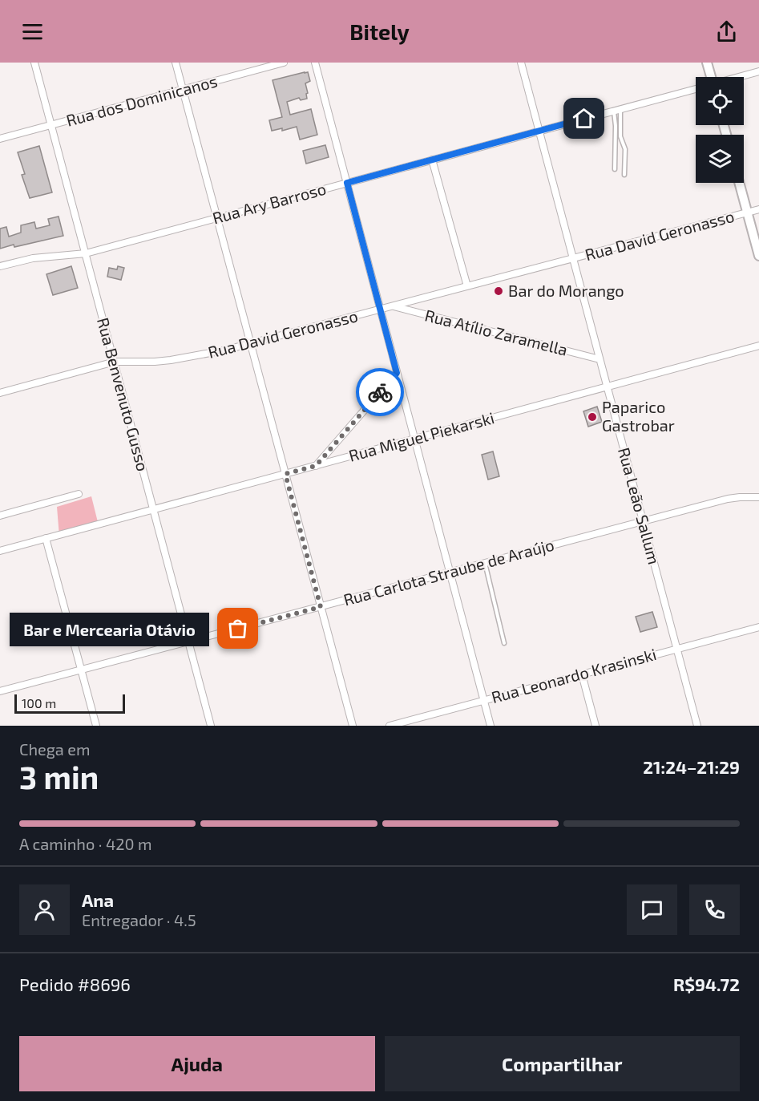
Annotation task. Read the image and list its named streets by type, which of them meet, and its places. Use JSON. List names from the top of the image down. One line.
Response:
{"streets":{"street":["Rua dos Dominicanos","Rua Ary Barroso","Rua David Geronasso","Rua Atílio Zaramella","Rua Benvenuto Gusso","Rua Miguel Piekarski","Rua Leão Sallum","Rua Carlota Straube de Araújo","Rua Leonardo Krasinski"]},"crossings":[["Rua dos Dominicanos","Rua Benvenuto Gusso"],["Rua Ary Barroso","Rua Benvenuto Gusso"],["Rua Ary Barroso","Rua Leão Sallum"],["Rua David Geronasso","Rua Atílio Zaramella"],["Rua David Geronasso","Rua Benvenuto Gusso"],["Rua David Geronasso","Rua Leão Sallum"],["Rua Atílio Zaramella","Rua Leão Sallum"],["Rua Benvenuto Gusso","Rua Miguel Piekarski"],["Rua Benvenuto Gusso","Rua Carlota Straube de Araújo"],["Rua Miguel Piekarski","Rua Leão Sallum"],["Rua Leão Sallum","Rua Carlota Straube de Araújo"],["Rua Leão Sallum","Rua Leonardo Krasinski"]],"places":["Bar do Morango","Paparico Gastrobar","Bar e Mercearia Otávio"],"scale_bar":"100 m","page":{"header":"Bitely","bubble":"Bar e Mercearia Otávio","scale":"100 m","heading":["3 min","Chega em","21:24–21:29"],"panel":["Ana","Entregador · 4.5","Pedido #8696","R$94.72"],"bar":"A caminho · 420 m","buttons":["Ajuda","Compartilhar"]}}
